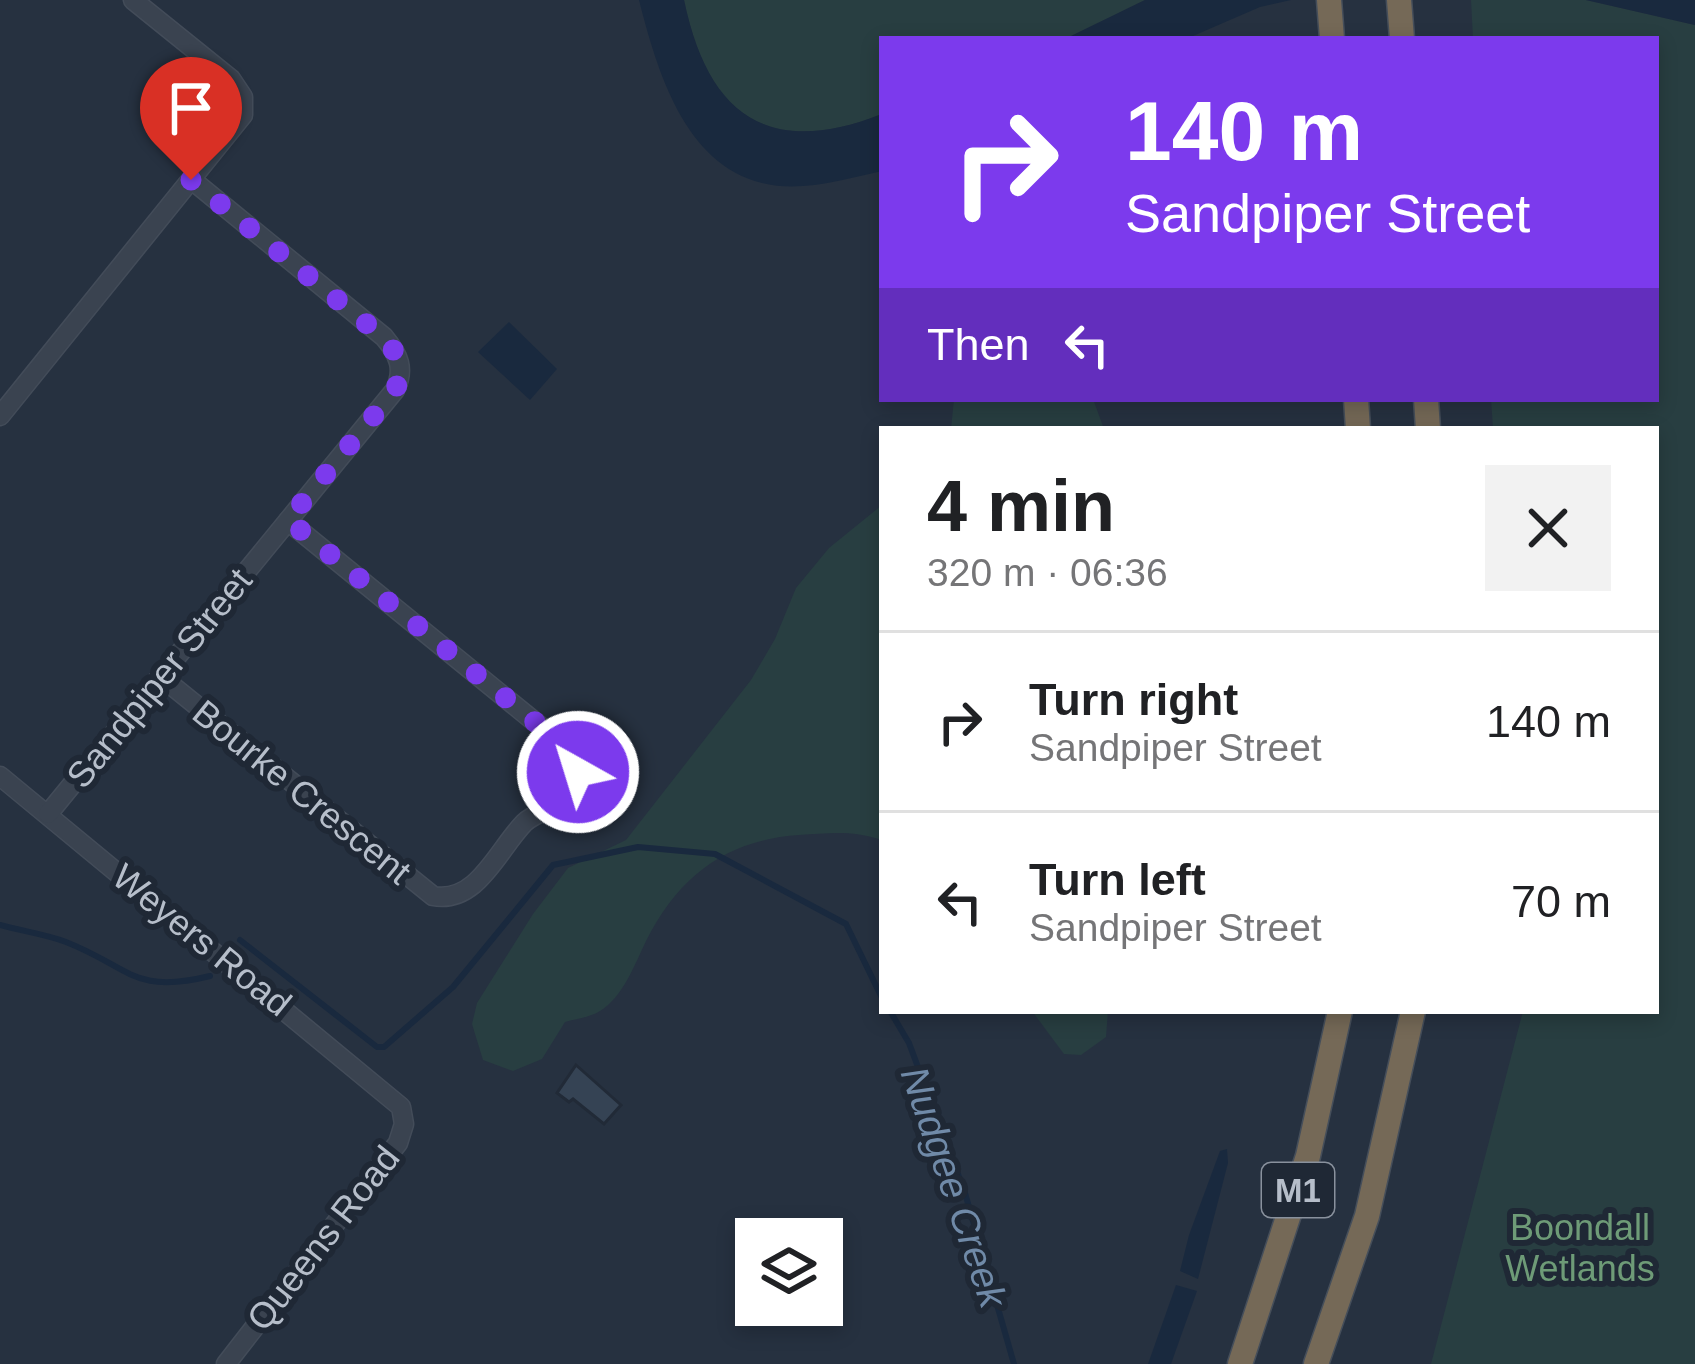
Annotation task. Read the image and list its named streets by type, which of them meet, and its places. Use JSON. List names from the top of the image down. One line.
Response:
{"streets":{"highway":["M1"],"street":["Sandpiper Street","Bourke Crescent","Weyers Road","Queens Road"]},"crossings":[["Sandpiper Street","Bourke Crescent"],["Sandpiper Street","Weyers Road"],["Weyers Road","Queens Road"]],"water":["Nudgee Creek"],"parks":["Boondall Wetlands"],"page":{"turn":["140 m","Sandpiper Street"],"then":"Then","heading":["4 min","320 m · 06:36"],"list":[{"name":"Turn right","note":"Sandpiper Street","value":"140 m"},{"name":"Turn left","note":"Sandpiper Street","value":"70 m"}]}}
